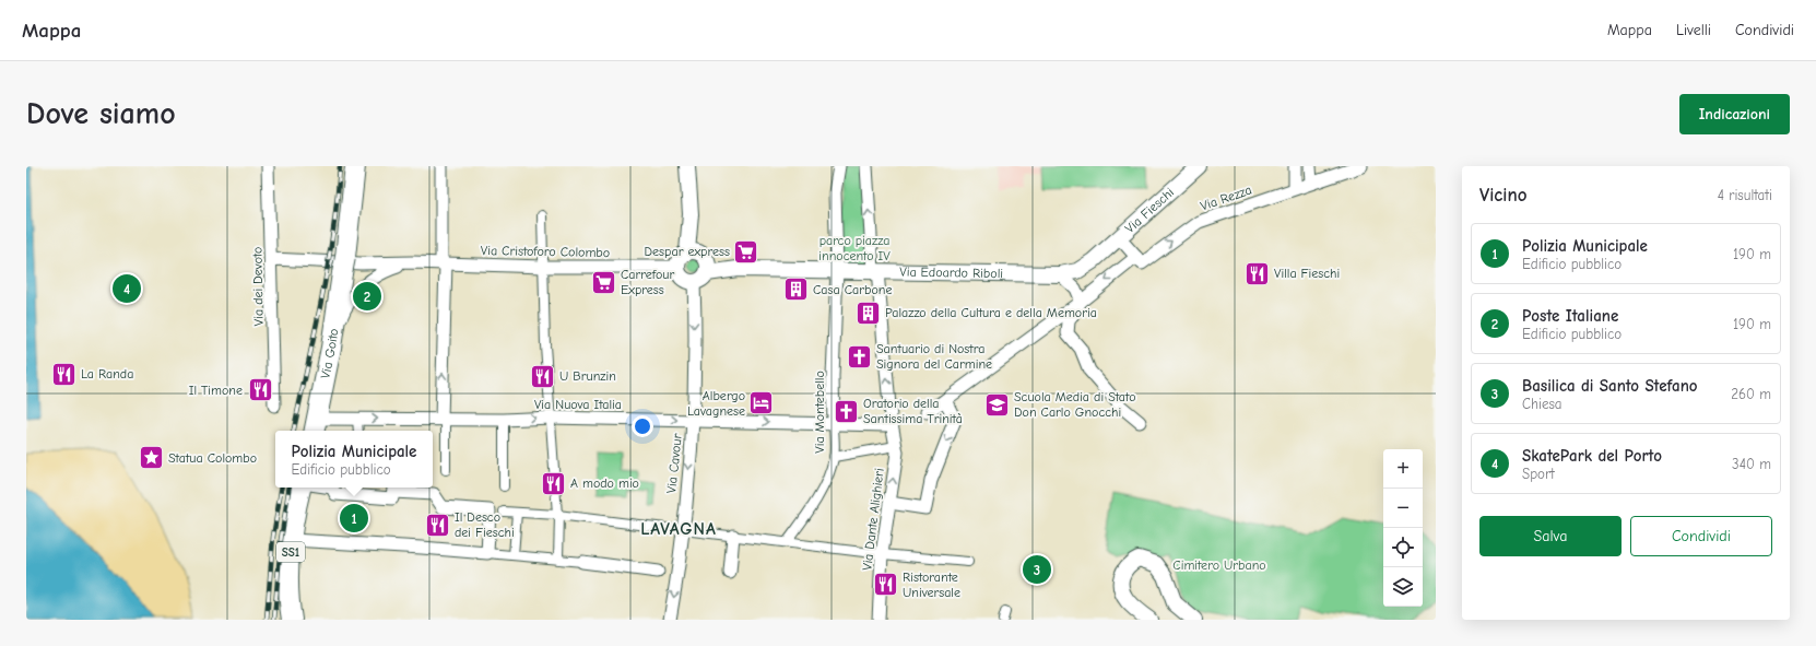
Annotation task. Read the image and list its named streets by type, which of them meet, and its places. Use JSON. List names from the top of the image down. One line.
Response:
{"streets":{"main road":["Via Goito","SS1"],"street":["Via Rezza","Via Fieschi","Via Cristoforo Colombo","Via Edoardo Riboli","Via dei Devoto","Via Nuova Italia","Via Montebello","Via Cavour","Via Dante Alighieri"]},"crossings":[["Via Fieschi","Via Edoardo Riboli"],["Via Cristoforo Colombo","Via Edoardo Riboli"],["Via Cristoforo Colombo","Via dei Devoto"],["Via Cristoforo Colombo","Via Goito"],["Via Cristoforo Colombo","Via Cavour"],["Via Edoardo Riboli","Via Montebello"],["Via Edoardo Riboli","Via Cavour"],["Via Edoardo Riboli","Via Dante Alighieri"],["Via Goito","Via Nuova Italia"],["Via Nuova Italia","Via Montebello"],["Via Nuova Italia","Via Cavour"],["Via Nuova Italia","Via Dante Alighieri"]],"one_way":["Via Rezza","Via Cavour","Via Dante Alighieri"],"districts":["LAVAGNA"],"parks":["parco piazza innocento IV","Cimitero Urbano"],"places":{"supermarket":["Despar express","Carrefour Express"],"restaurant":["Villa Fieschi","La Randa","U Brunzin","Il Timone","A modo mio","Il Desco dei Fieschi","Ristorante Universale"],"building":["Casa Carbone","Palazzo della Cultura e della Memoria"],"church":["Santuario di Nostra Signora del Carmine","Oratorio della Santissima Trinità"],"hotel":["Albergo Lavagnese"],"school or university":["Scuola Media di Stato Don Carlo Gnocchi"],"place":["Statua Colombo"]},"page":{"header":"Mappa","nav":["Mappa","Livelli","Condividi"],"buttons":["Indicazioni",["Salva","Condividi"]],"title":"Dove siamo","heading":["Vicino","4 risultati"],"list":[{"mark":"1","name":"Polizia Municipale","note":"Edificio pubblico","value":"190 m"},{"mark":"2","name":"Poste Italiane","note":"Edificio pubblico","value":"190 m"},{"mark":"3","name":"Basilica di Santo Stefano","note":"Chiesa","value":"260 m"},{"mark":"4","name":"SkatePark del Porto","note":"Sport","value":"340 m"}],"pins":["4","2","1","3"],"popup":["Polizia Municipale","Edificio pubblico"],"map_buttons":["+","−"]}}
